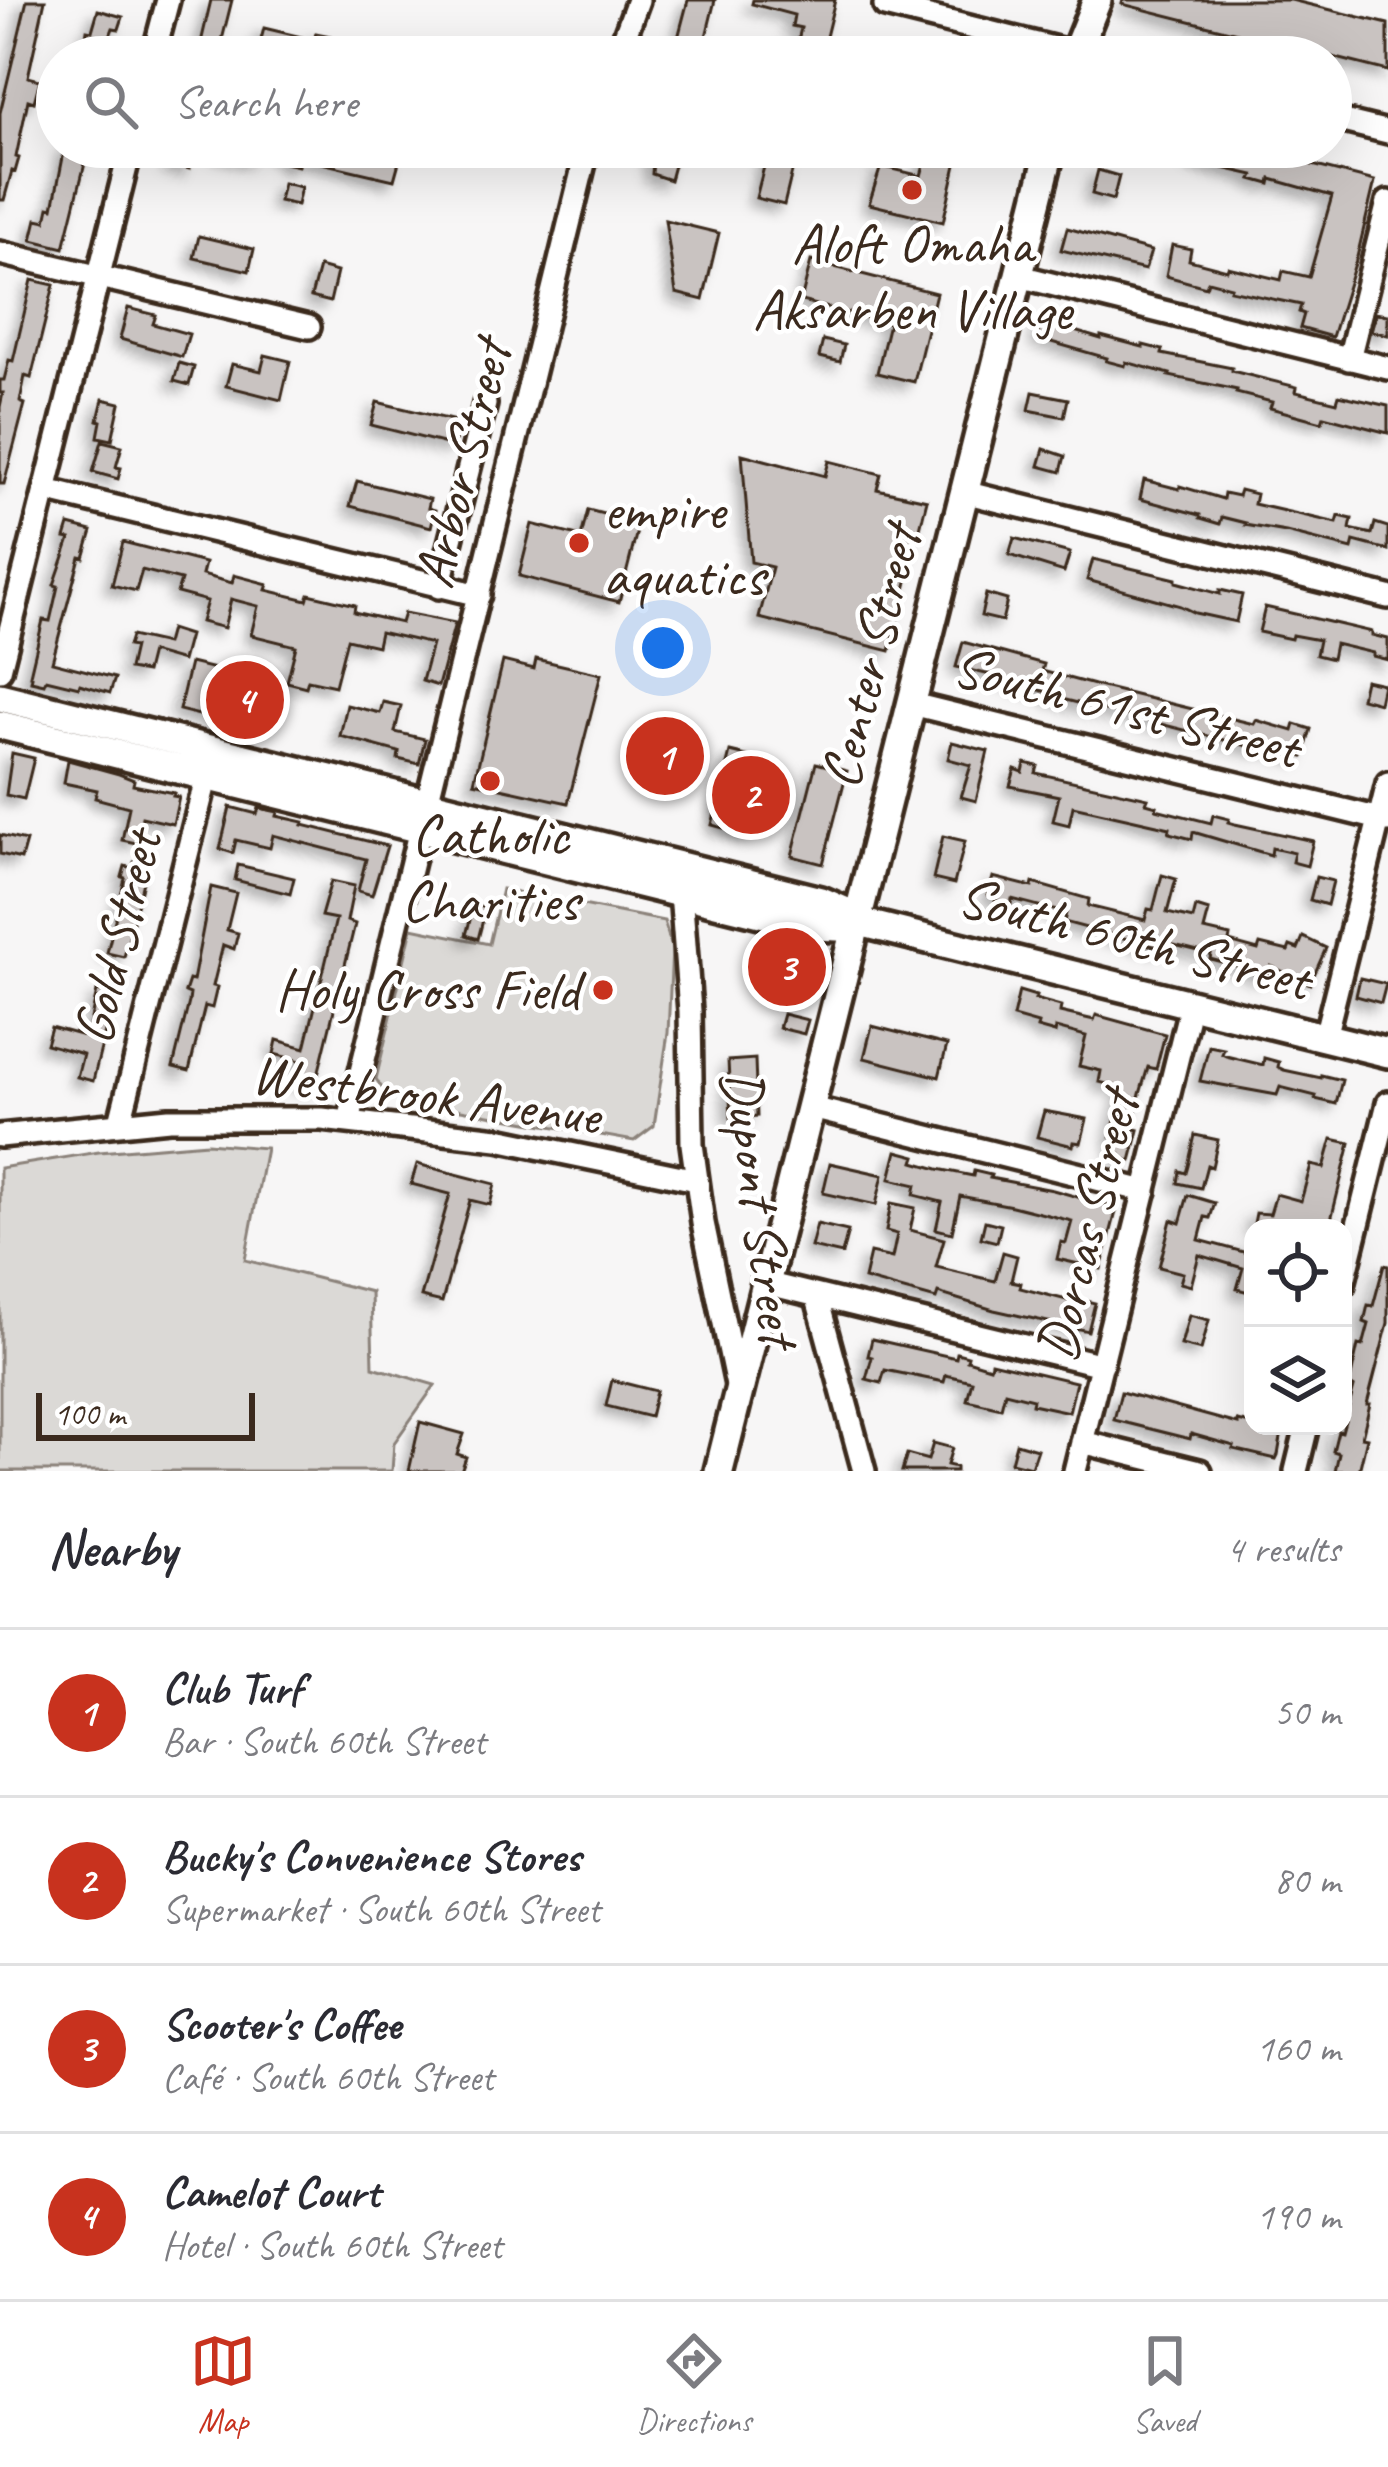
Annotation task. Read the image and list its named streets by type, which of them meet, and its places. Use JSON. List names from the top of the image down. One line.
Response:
{"streets":{"main road":["Center Street","South 60th Street"],"street":["Arbor Street","South 61st Street","Gold Street","Westbrook Avenue","Dupont Street","Dorcas Street"]},"crossings":[["Arbor Street","South 60th Street"],["Arbor Street","Westbrook Avenue"],["Center Street","South 61st Street"],["Center Street","South 60th Street"],["Center Street","Dupont Street"],["Gold Street","Westbrook Avenue"],["South 60th Street","Dupont Street"],["South 60th Street","Dorcas Street"],["Westbrook Avenue","Dupont Street"]],"places":["Aloft Omaha Aksarben Village","empire aquatics","Catholic Charities","Holy Cross Field"],"scale_bar":"100 m","page":{"search":"Search here","pins":["4","1","2","3"],"scale":"100 m","heading":["Nearby","4 results"],"list":[{"mark":"1","name":"Club Turf","note":"Bar · South 60th Street","value":"50 m"},{"mark":"2","name":"Bucky's Convenience Stores","note":"Supermarket · South 60th Street","value":"80 m"},{"mark":"3","name":"Scooter's Coffee","note":"Café · South 60th Street","value":"160 m"},{"mark":"4","name":"Camelot Court","note":"Hotel · South 60th Street","value":"190 m"}],"nav":["Map","Directions","Saved"]}}
